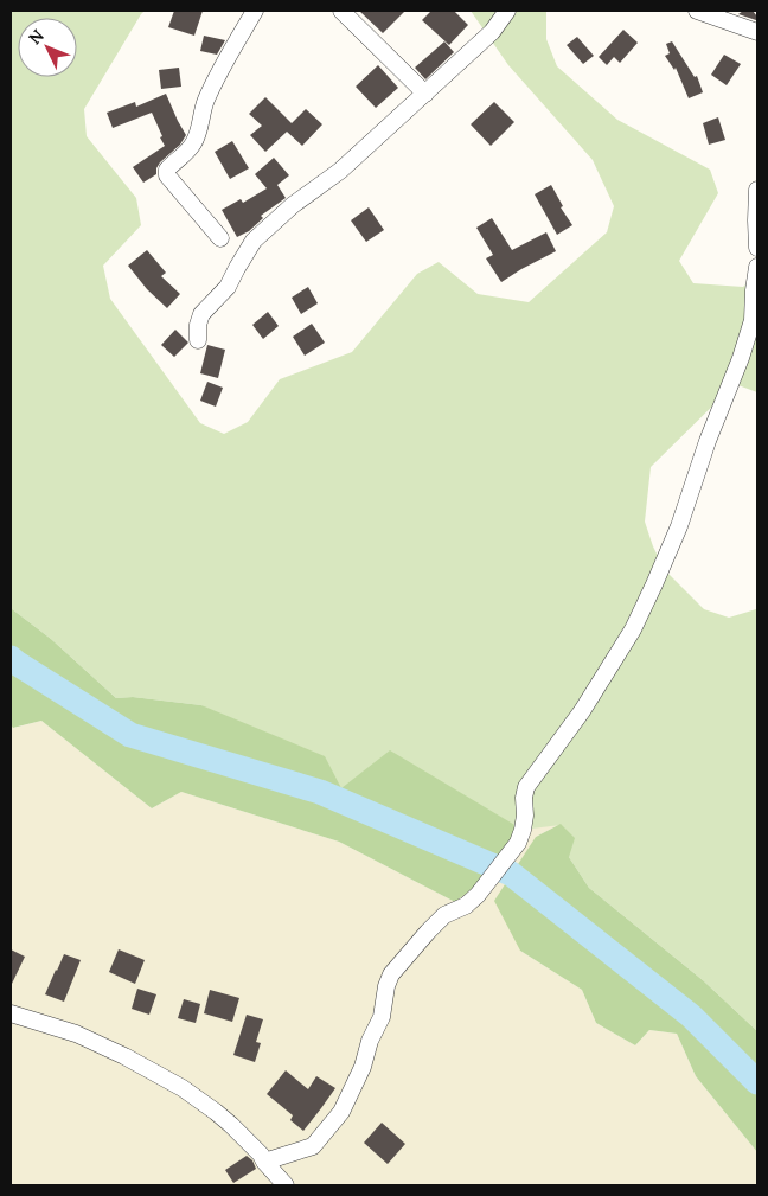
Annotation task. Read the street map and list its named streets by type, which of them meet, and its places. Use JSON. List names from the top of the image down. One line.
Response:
{"north":"top left"}
